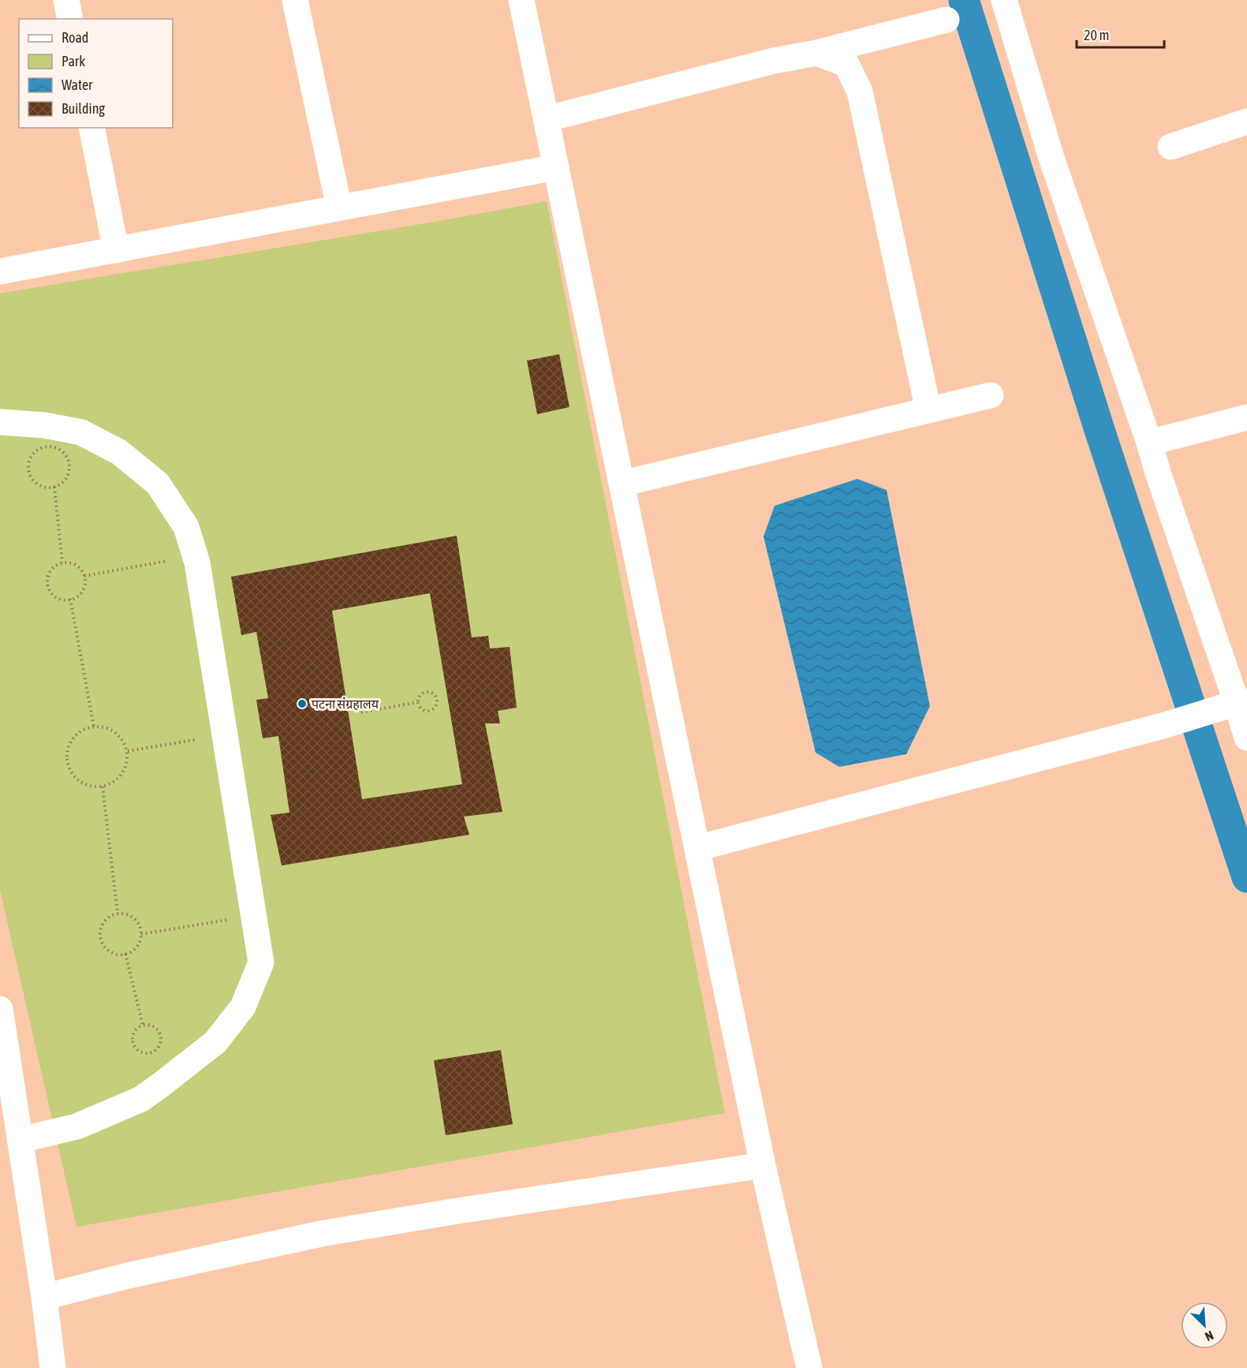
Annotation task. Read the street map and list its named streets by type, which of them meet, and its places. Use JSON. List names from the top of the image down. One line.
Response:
{"places":["पटना संग्रहालय"],"legend":["Road","Park","Water","Building"],"scale_bar":"20 m","north":"bottom right"}
